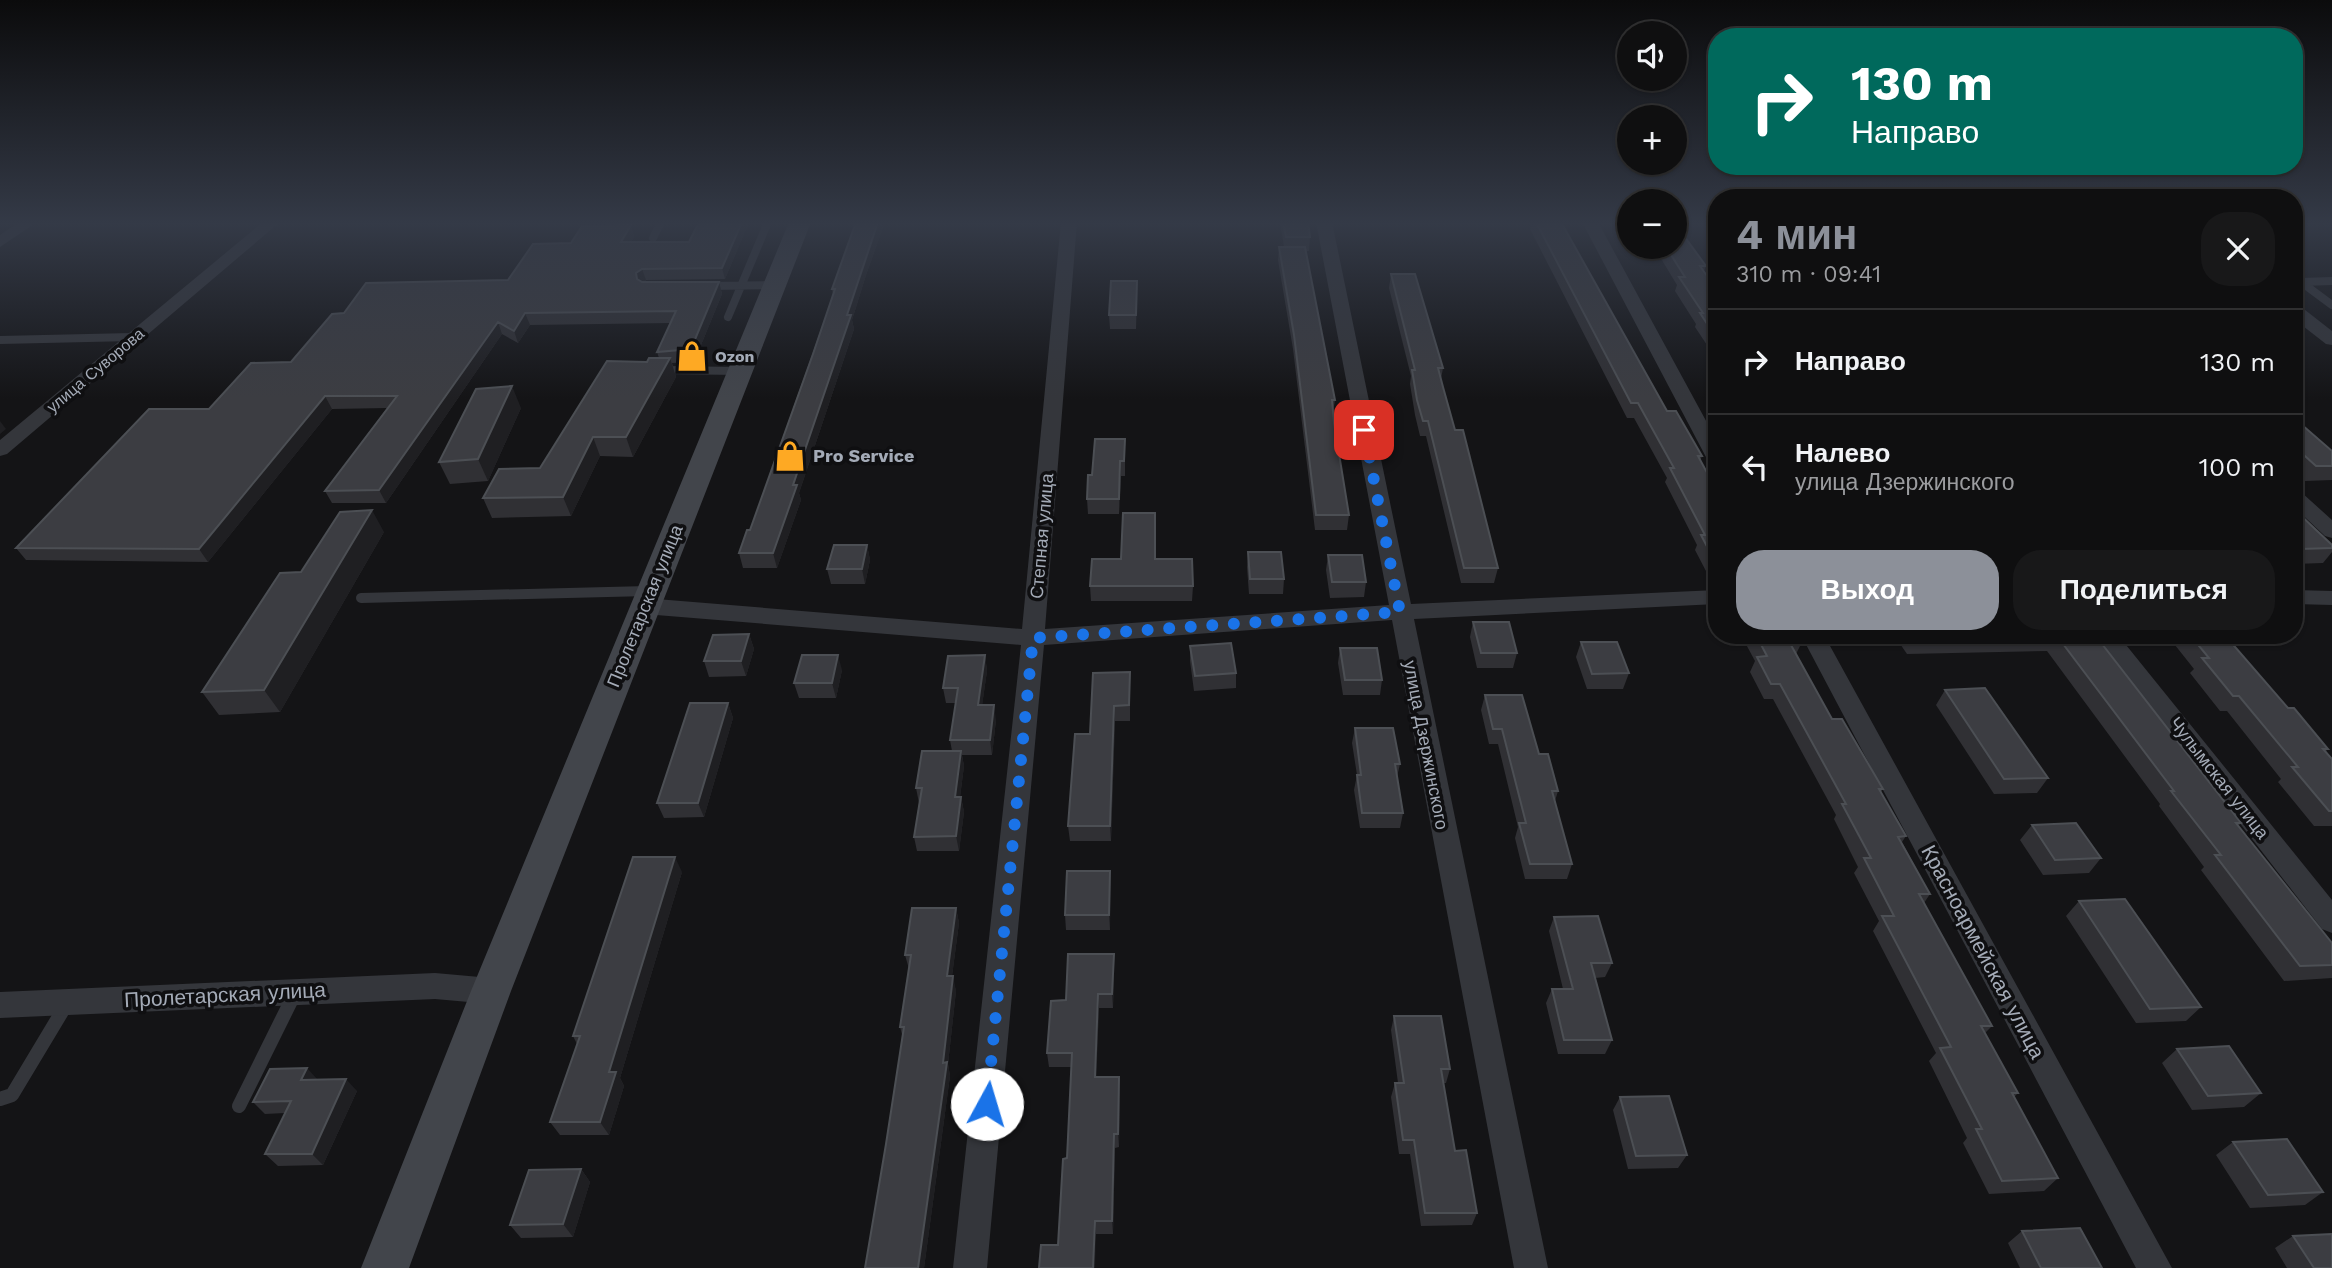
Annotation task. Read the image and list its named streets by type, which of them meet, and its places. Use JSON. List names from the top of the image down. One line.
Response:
{"streets":{"main road":["Пролетарская улица"],"street":["улица Суворова","Степная улица","улица Дзержинского","Чулымская улица","Красноармейская улица"]},"places":{"shop":["Ozon","Pro Service"]},"page":{"map_buttons":["+","−"],"turn":["130 m","Направо"],"heading":["4 мин","310 m · 09:41"],"list":[{"name":"Направо","value":"130 m"},{"name":"Налево","note":"улица Дзержинского","value":"100 m"}],"buttons":["Выход","Поделиться"]}}
